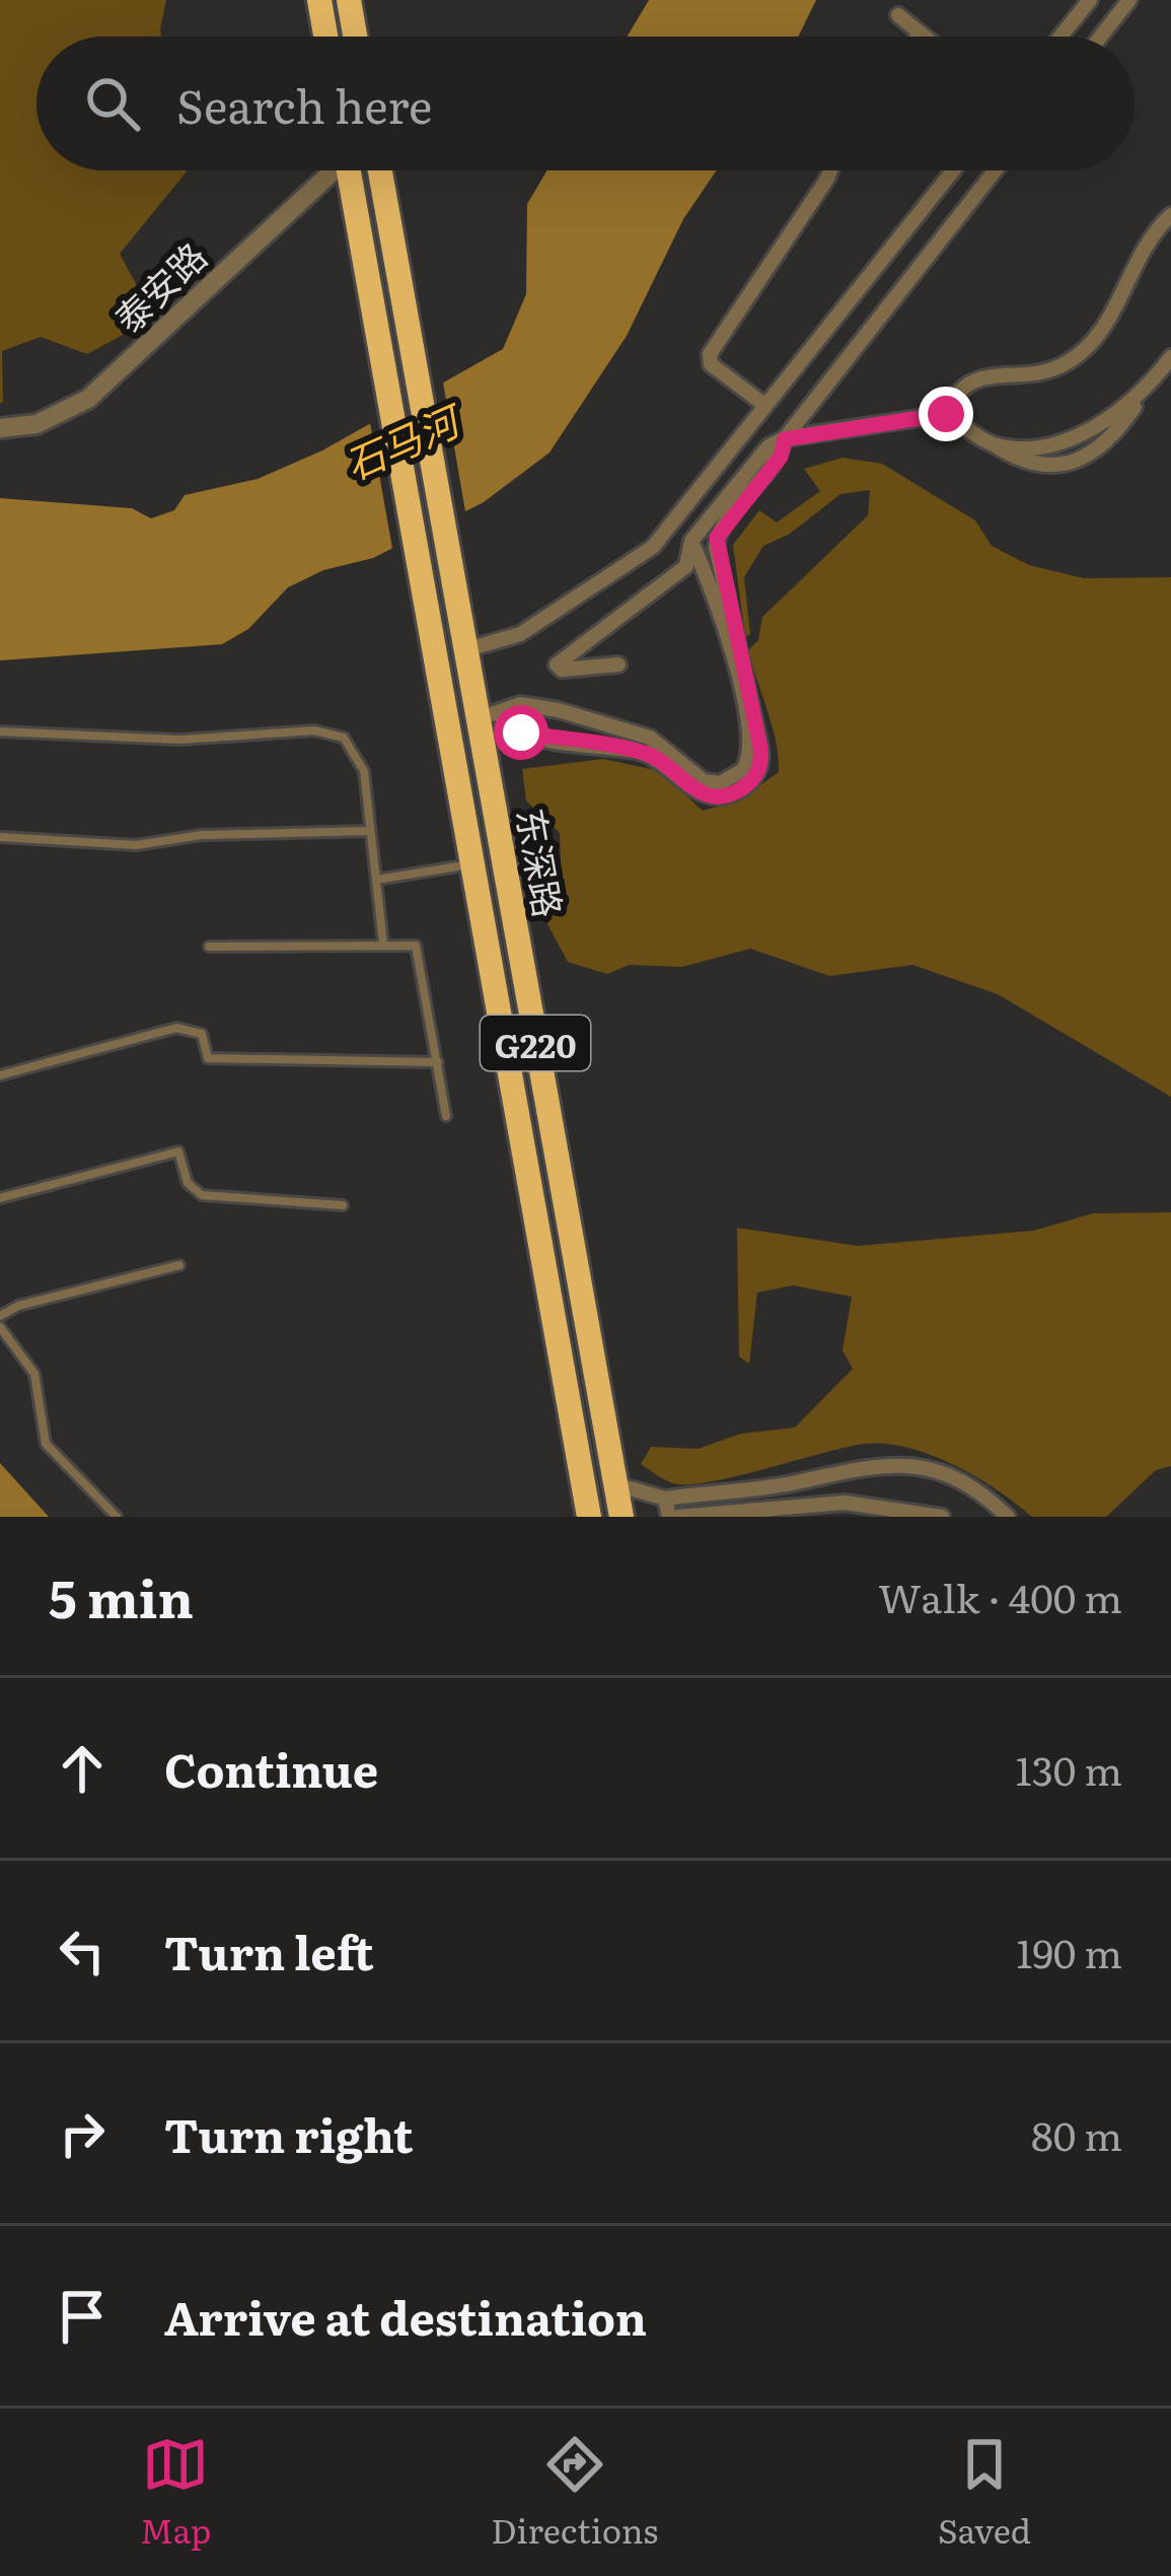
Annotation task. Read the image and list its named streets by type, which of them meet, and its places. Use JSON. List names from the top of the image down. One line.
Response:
{"streets":{"highway":["东深路","G220"],"street":["泰安路"]},"water":["石马河"],"page":{"search":"Search here","heading":["5 min","Walk · 400 m"],"list":[["Continue","130 m"],["Turn left","190 m"],["Turn right","80 m"],"Arrive at destination"],"nav":["Map","Directions","Saved"]}}
